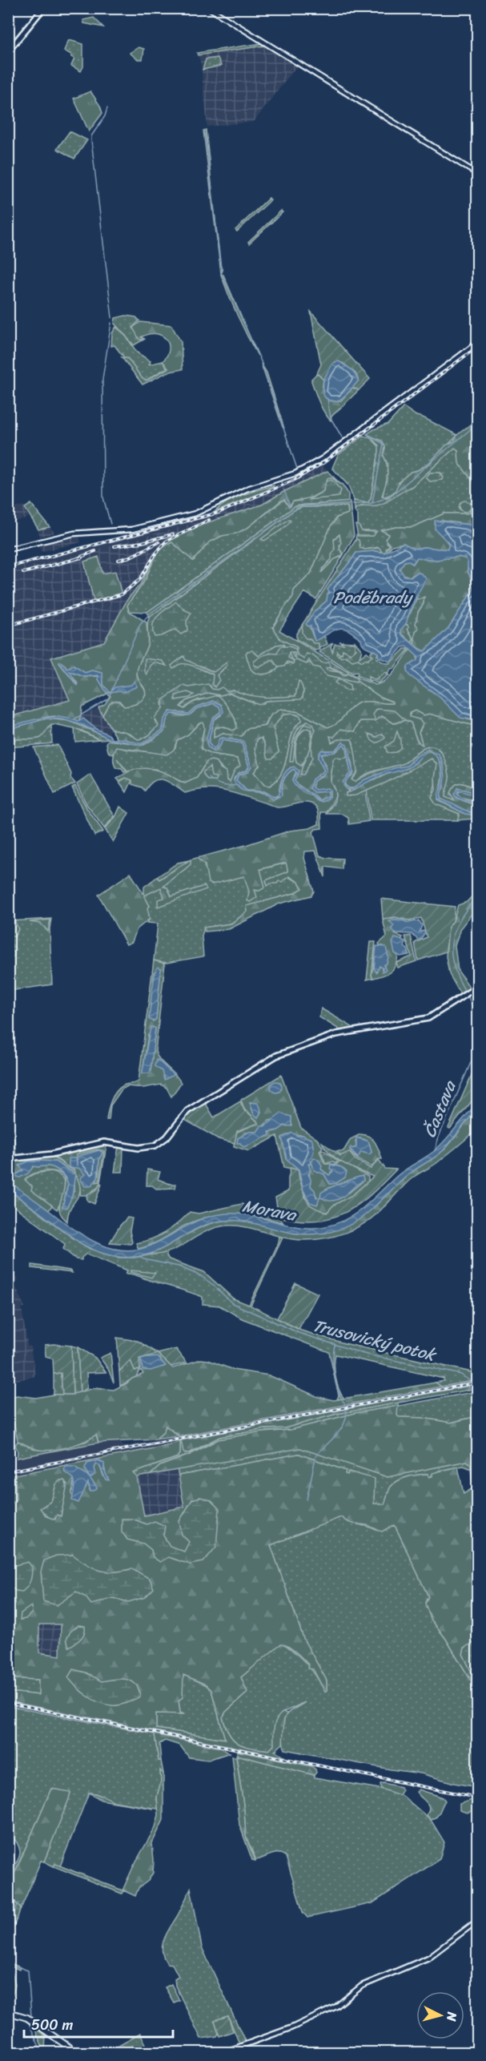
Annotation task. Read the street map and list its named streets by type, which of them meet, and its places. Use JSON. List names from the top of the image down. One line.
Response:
{"water":["Poděbrady","Častava","Morava","Trusovický potok"],"scale_bar":"500 m","north":"right"}
